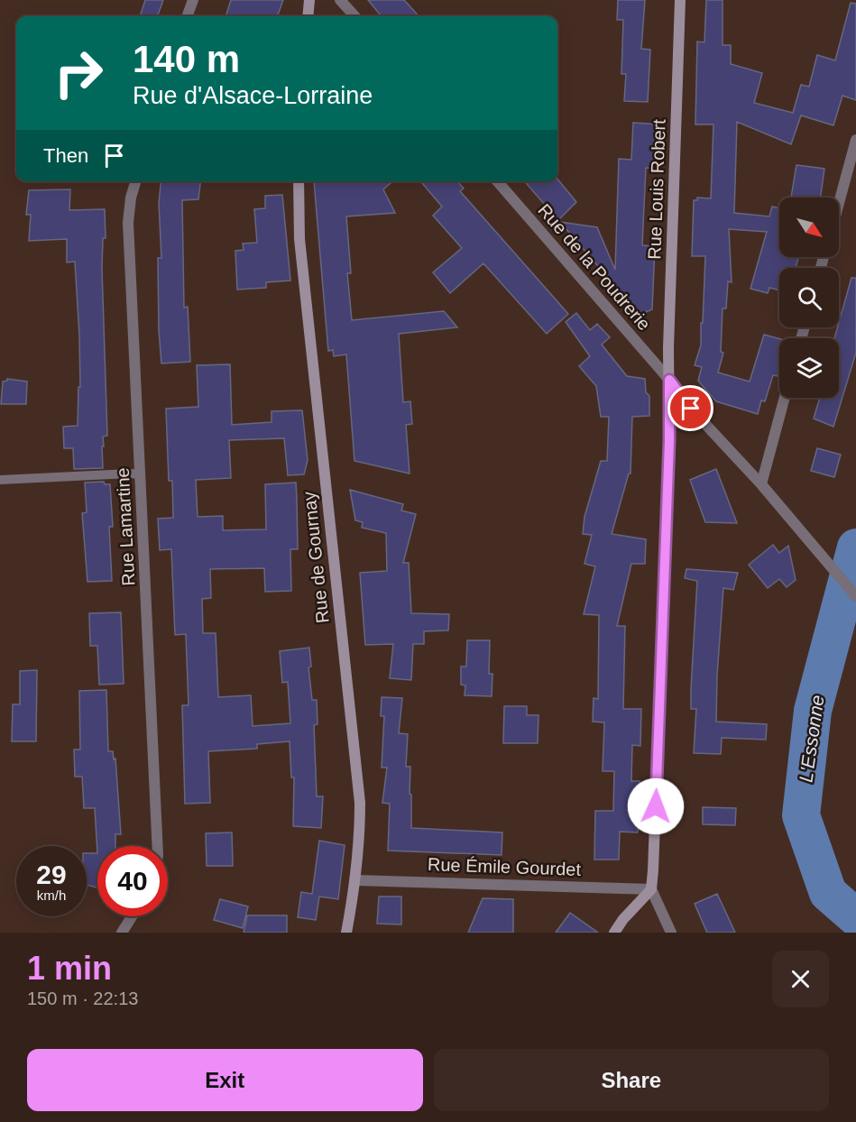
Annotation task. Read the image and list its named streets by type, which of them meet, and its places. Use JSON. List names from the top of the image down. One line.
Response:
{"streets":{"street":["Rue Louis Robert","Rue de la Poudrerie","Rue Lamartine","Rue de Gournay","Rue Émile Gourdet"]},"crossings":[["Rue Louis Robert","Rue de la Poudrerie"],["Rue Louis Robert","Rue Émile Gourdet"],["Rue de Gournay","Rue Émile Gourdet"]],"water":["L'Essonne"],"north":"bottom right","page":{"turn":["140 m","Rue d'Alsace-Lorraine"],"then":"Then","speed":"29 km/h","limit":"40","heading":["1 min","150 m · 22:13"],"buttons":["Exit","Share"]}}
